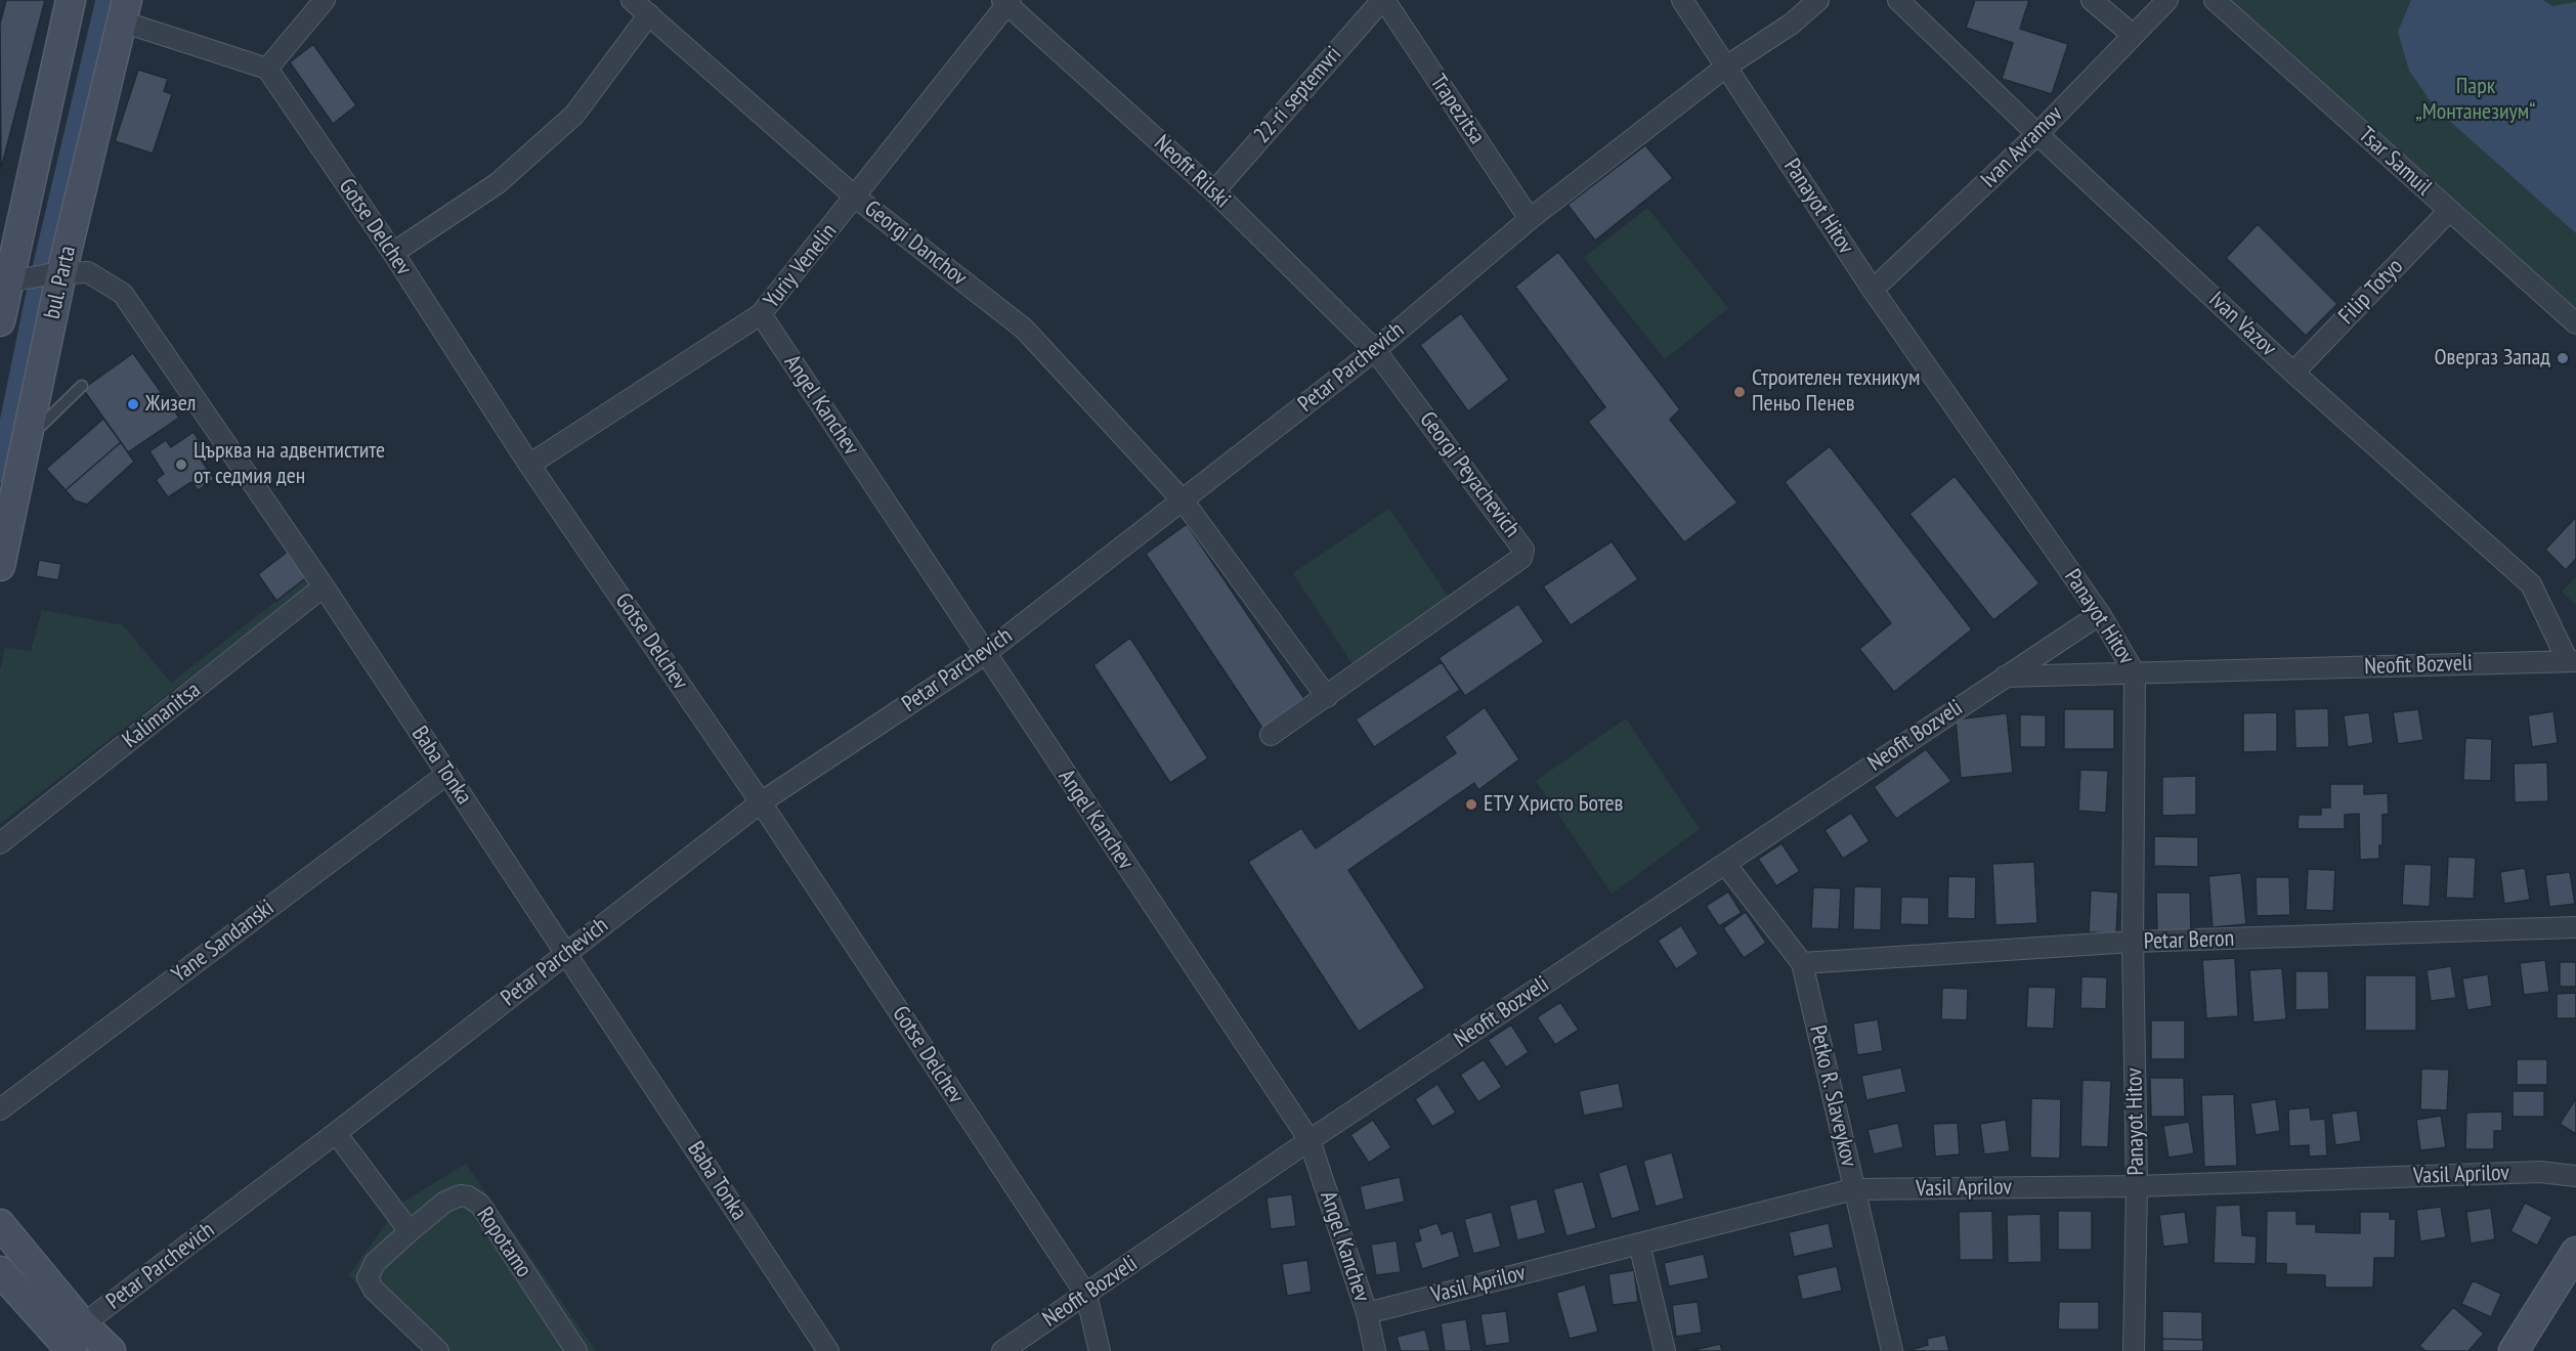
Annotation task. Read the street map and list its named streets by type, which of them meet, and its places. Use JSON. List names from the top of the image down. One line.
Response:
{"streets":{"main road":["bul. Parta"],"street":["22-ri septemvri","Trapezitsa","Ivan Avramov","Tsar Samuil","Neofit Rilski","Panayot Hitov","Gotse Delchev","Georgi Danchov","Yuriy Venelin","Filip Totyo","Ivan Vazov","Petar Parchevich","Angel Kanchev","Georgi Peyachevich","Neofit Bozveli","Kalimanitsa","Baba Tonka","Petar Beron","Yane Sandanski","Petko R. Slaveykov","Vasil Aprilov","Ropotamo"]},"crossings":[["22-ri septemvri","Trapezitsa"],["22-ri septemvri","Neofit Rilski"],["Trapezitsa","Petar Parchevich"],["Ivan Avramov","Panayot Hitov"],["Ivan Avramov","Ivan Vazov"],["Tsar Samuil","Filip Totyo"],["Neofit Rilski","Yuriy Venelin"],["Neofit Rilski","Petar Parchevich"],["Neofit Rilski","Georgi Peyachevich"],["Panayot Hitov","Petar Parchevich"],["Panayot Hitov","Neofit Bozveli"],["Panayot Hitov","Petar Beron"],["Panayot Hitov","Vasil Aprilov"],["Gotse Delchev","Yuriy Venelin"],["Gotse Delchev","Petar Parchevich"],["Gotse Delchev","Neofit Bozveli"],["Georgi Danchov","Yuriy Venelin"],["Georgi Danchov","Petar Parchevich"],["Yuriy Venelin","Angel Kanchev"],["bul. Parta","Baba Tonka"],["Filip Totyo","Ivan Vazov"],["Ivan Vazov","Neofit Bozveli"],["Petar Parchevich","Angel Kanchev"],["Petar Parchevich","Georgi Peyachevich"],["Petar Parchevich","Baba Tonka"],["Angel Kanchev","Neofit Bozveli"],["Angel Kanchev","Vasil Aprilov"],["Neofit Bozveli","Petko R. Slaveykov"],["Kalimanitsa","Baba Tonka"],["Baba Tonka","Yane Sandanski"],["Petar Beron","Petko R. Slaveykov"],["Petko R. Slaveykov","Vasil Aprilov"]],"parks":["Парк „Монтанезиум“"],"places":["Овергаз Запад","Строителен техникум Пеньо Пенев","Жизел","Църква на адвентистите от седмия ден","ЕТУ Христо Ботев"]}
